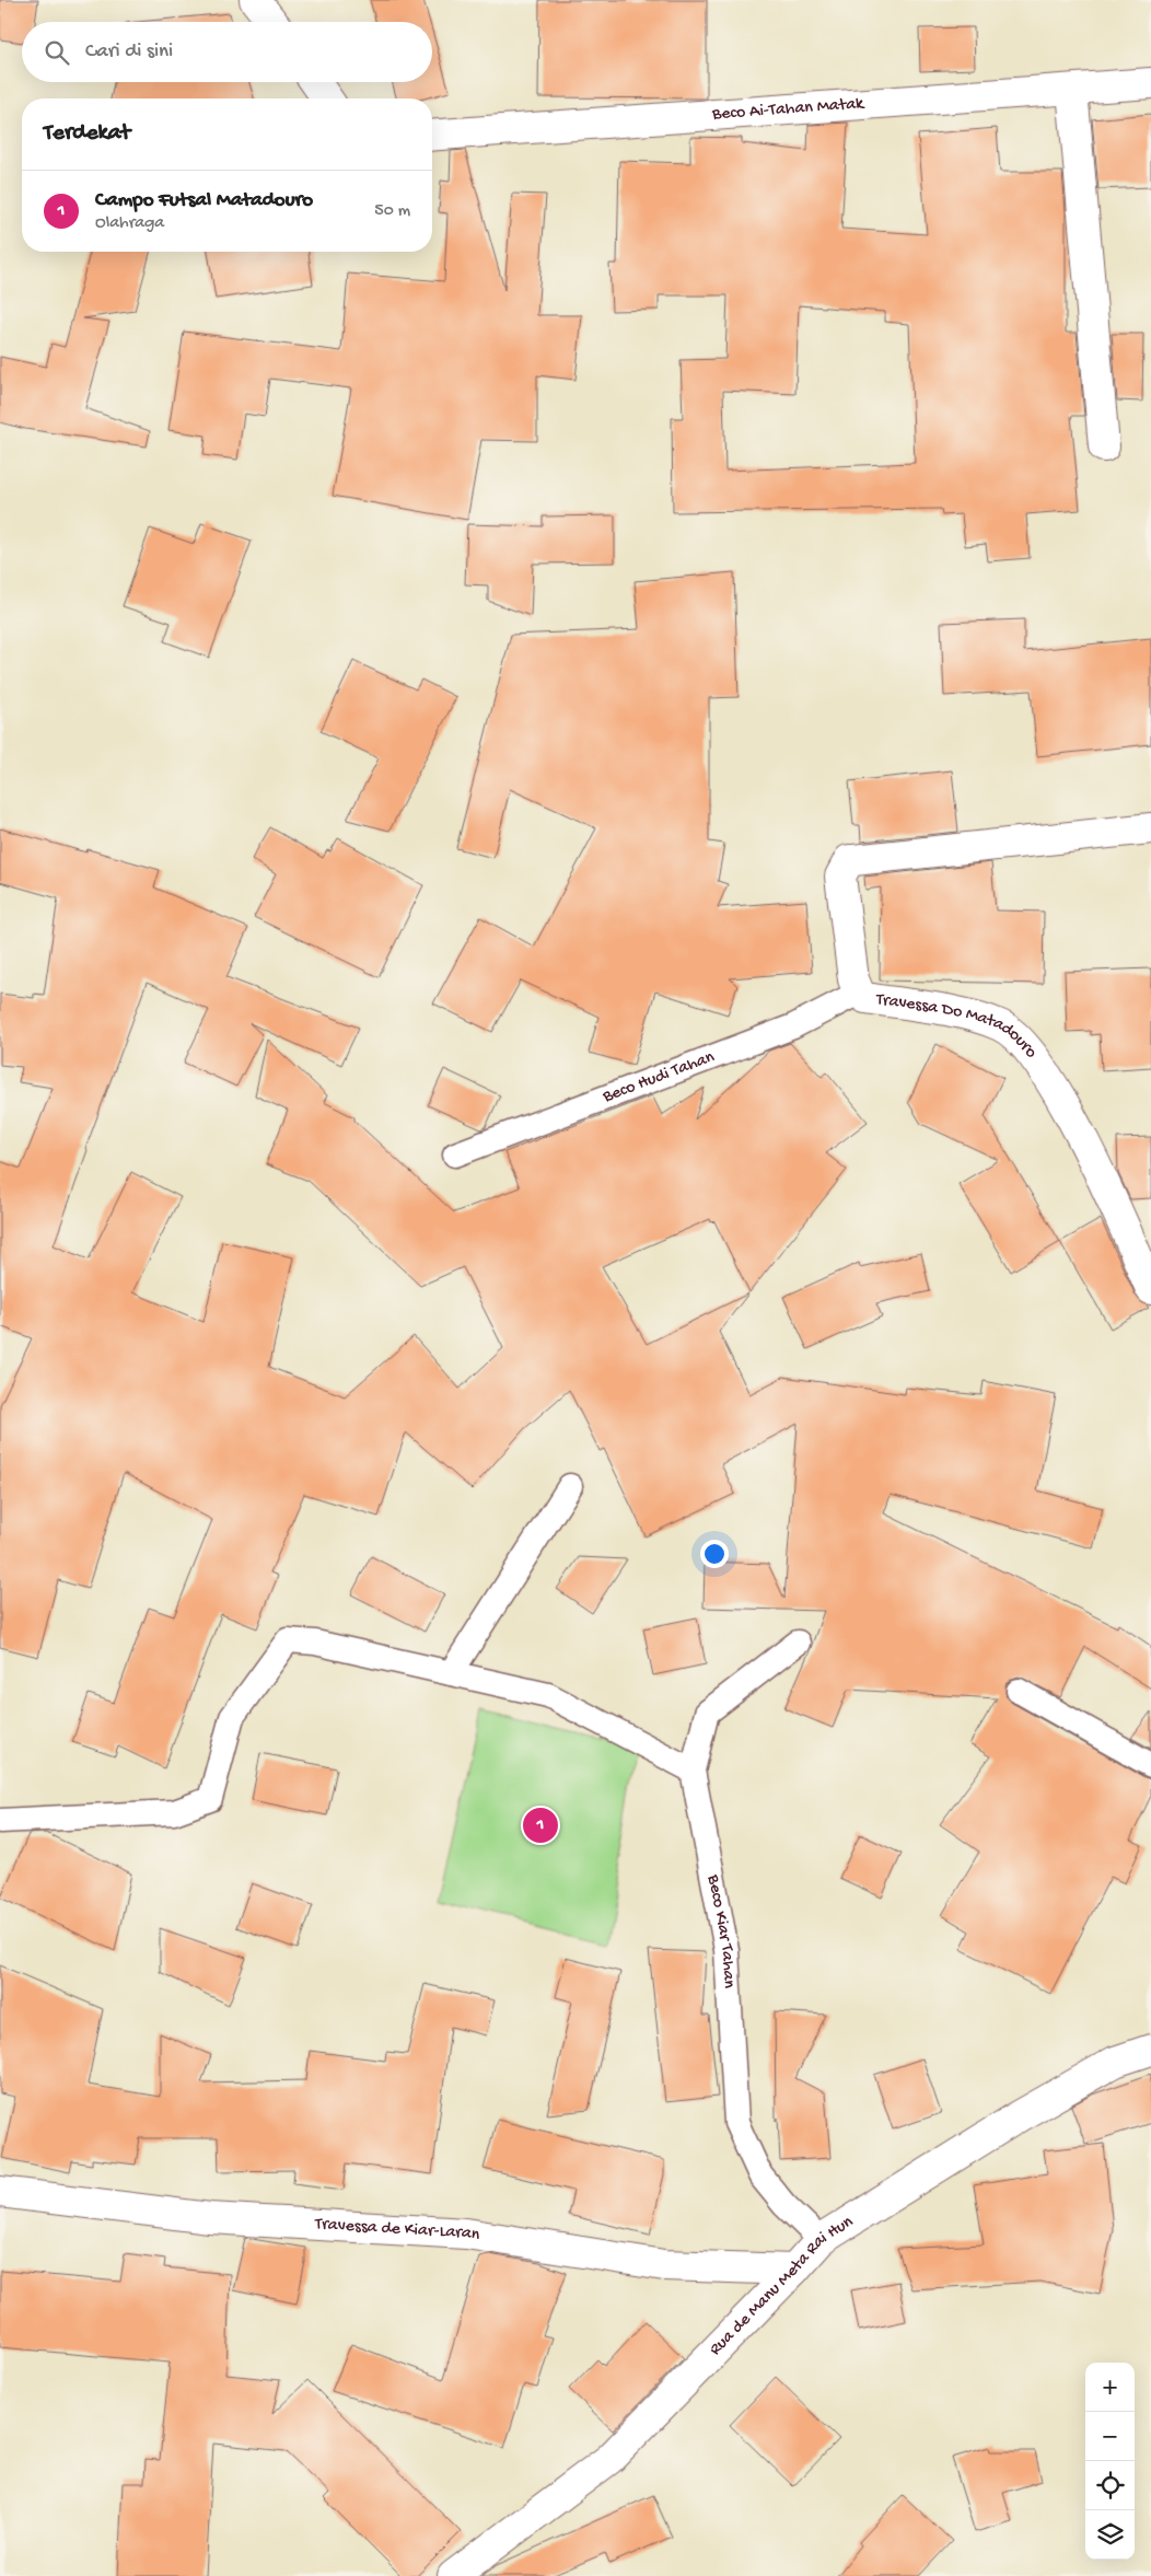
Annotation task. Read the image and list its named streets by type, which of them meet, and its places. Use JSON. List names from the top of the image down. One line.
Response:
{"streets":{"street":["Beco Ai-Tahan Matak","Travessa Do Matadouro","Travessa de Kiar-Laran","Rua de Manu Meta Rai Hun"],"lane":["Beco Hudi Tahan","Beco Kiar Tahan"]},"crossings":[["Travessa Do Matadouro","Beco Hudi Tahan"],["Beco Kiar Tahan","Rua de Manu Meta Rai Hun"],["Travessa de Kiar-Laran","Rua de Manu Meta Rai Hun"]],"page":{"search":"Cari di sini","heading":"Terdekat","list":[{"mark":"1","name":"Campo Futsal Matadouro","note":"Olahraga","value":"50 m"}],"pins":"1","map_buttons":["+","−"]}}
